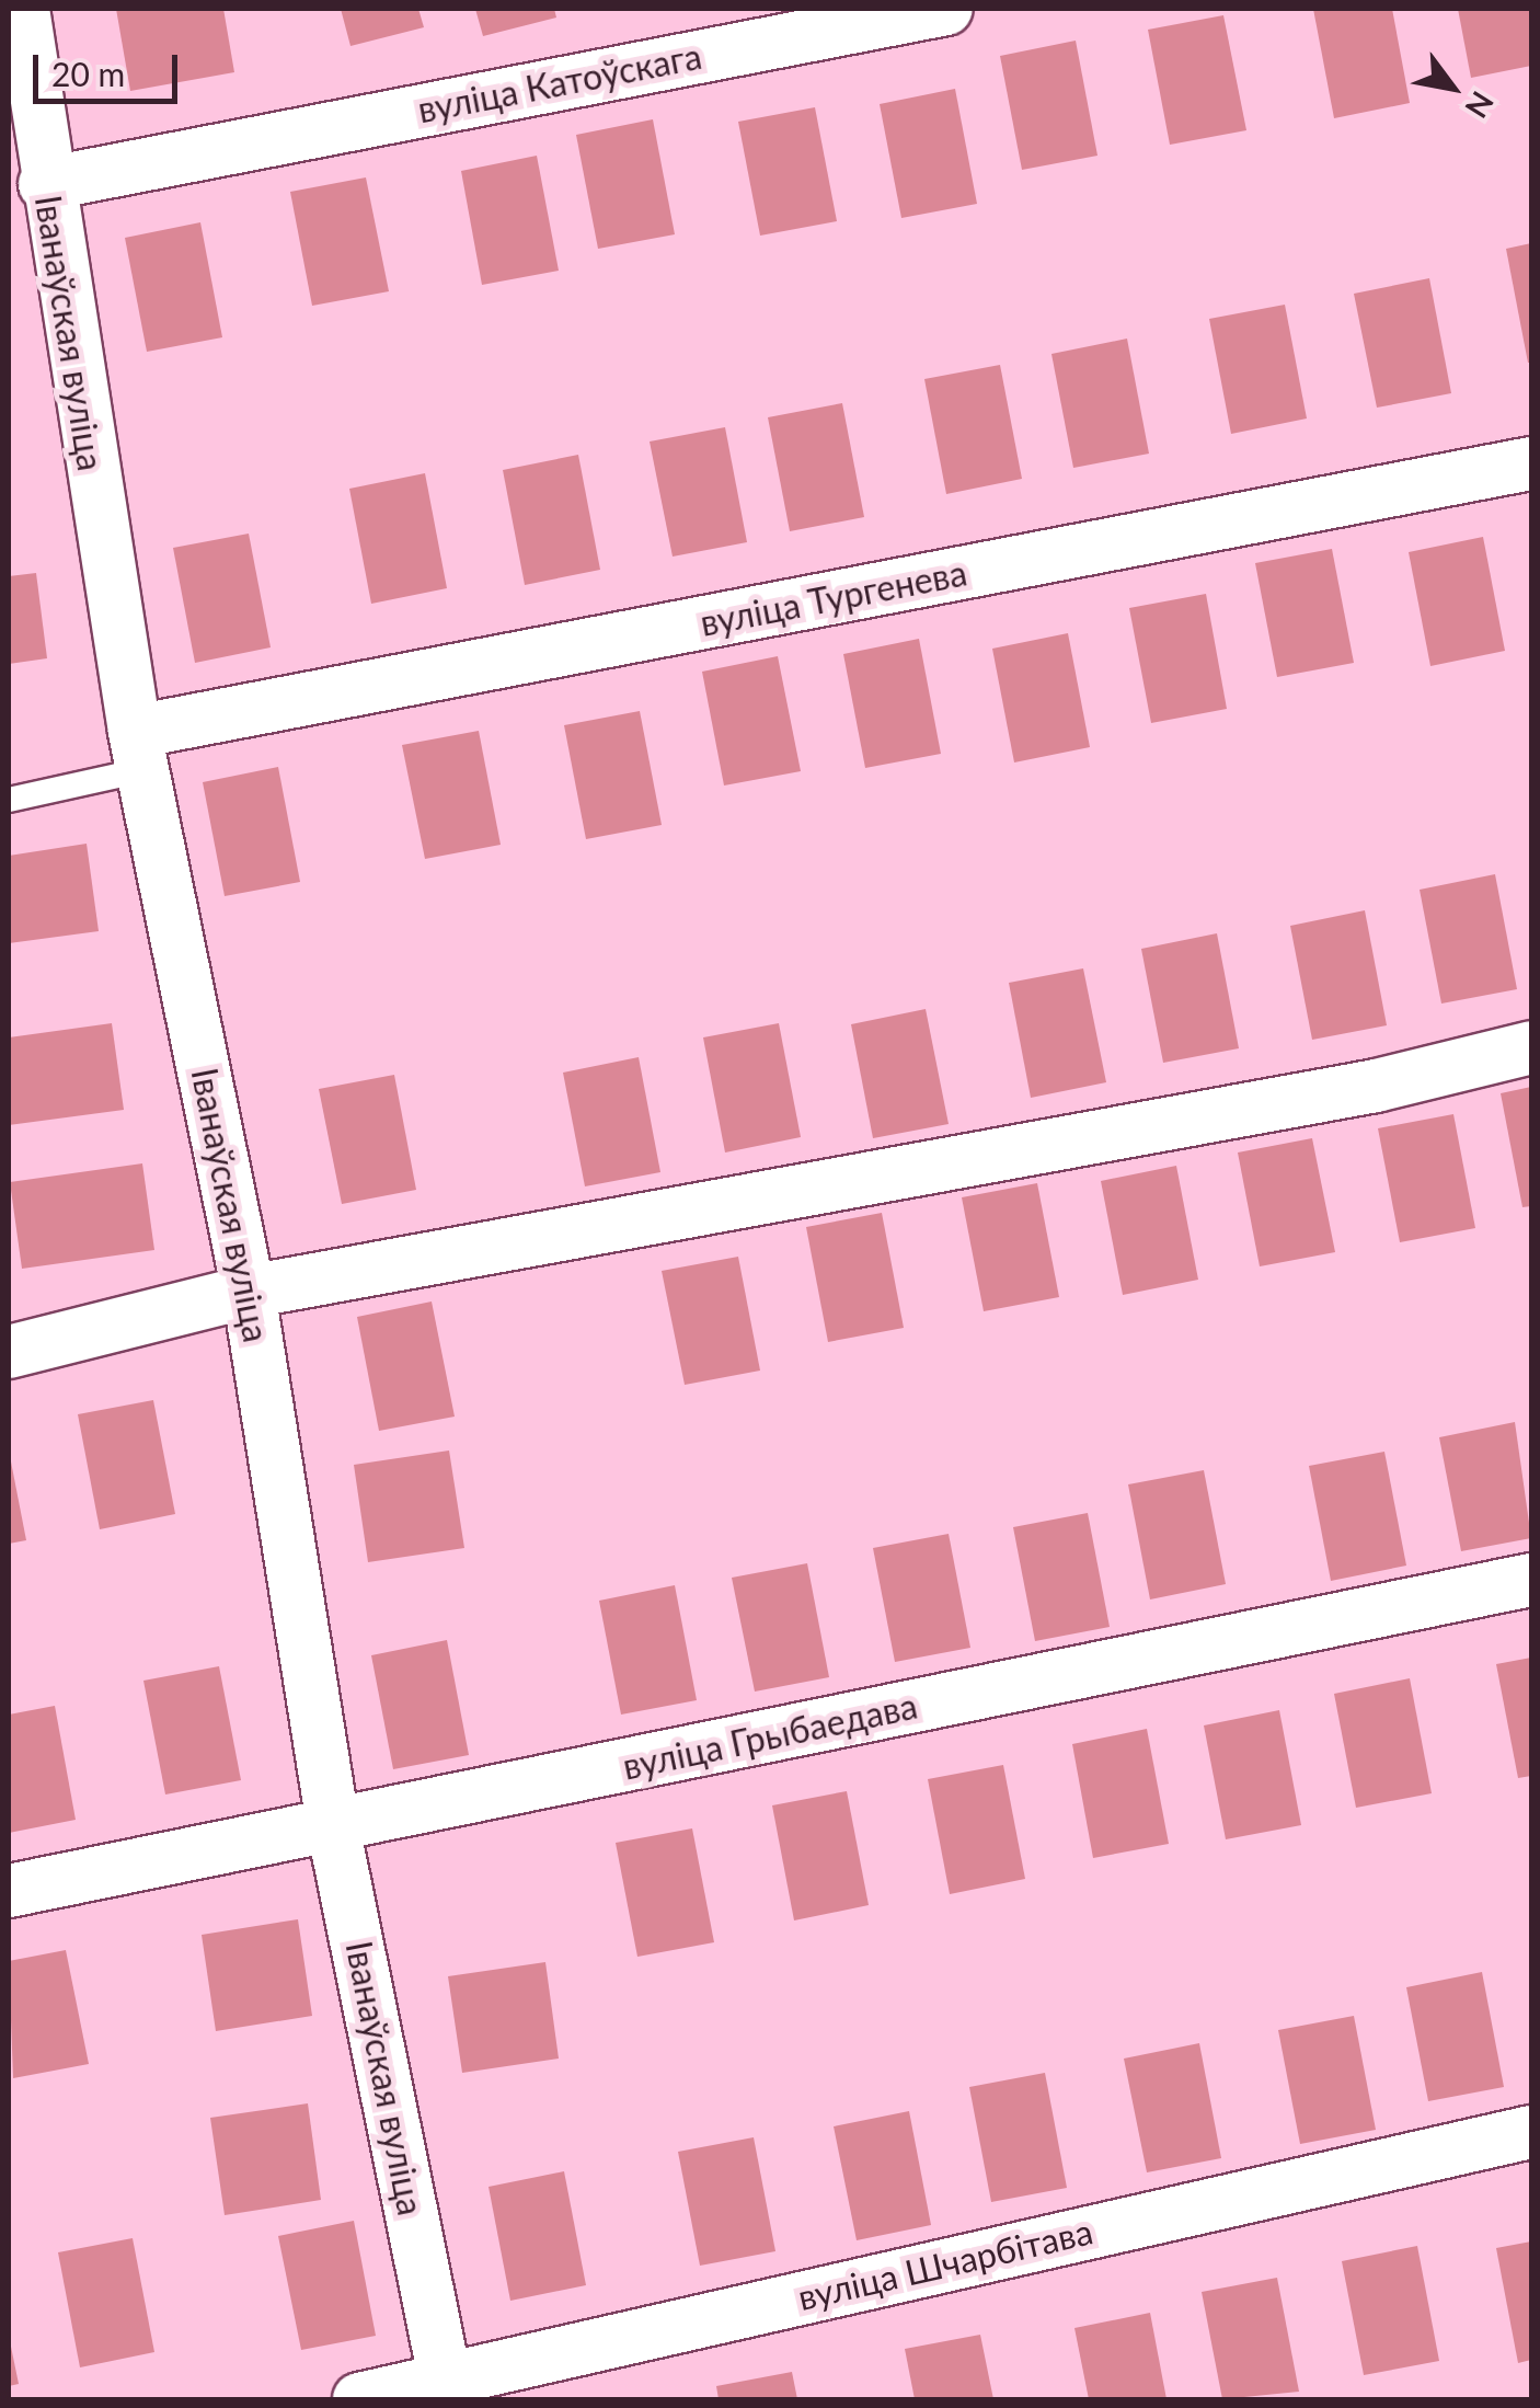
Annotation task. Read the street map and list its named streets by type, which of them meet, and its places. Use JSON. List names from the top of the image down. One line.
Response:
{"streets":{"street":["вуліца Катоўскага","Іванаўская вуліца","вуліца Тургенева","вуліца Грыбаедава","вуліца Шчарбітава"]},"crossings":[["вуліца Катоўскага","Іванаўская вуліца"],["Іванаўская вуліца","вуліца Тургенева"],["Іванаўская вуліца","вуліца Грыбаедава"],["Іванаўская вуліца","вуліца Шчарбітава"]],"scale_bar":"20 m","north":"bottom right"}
